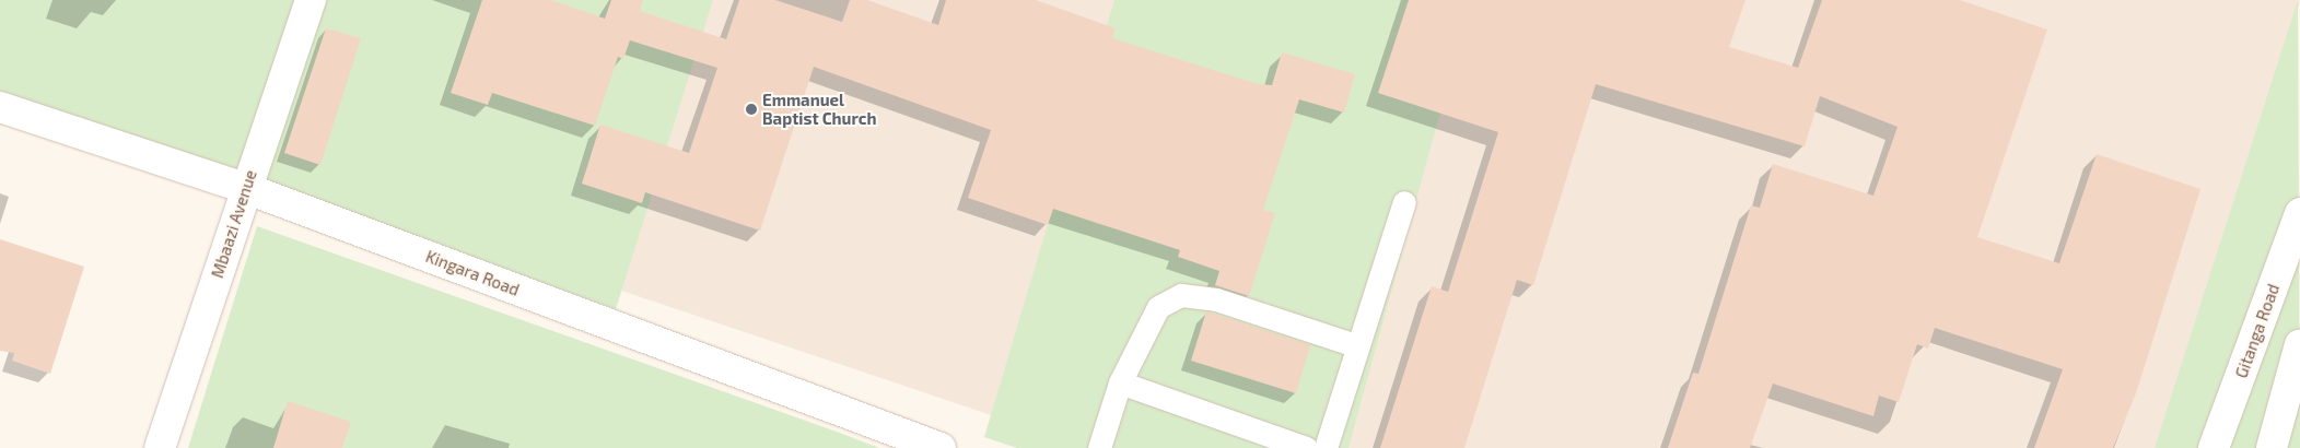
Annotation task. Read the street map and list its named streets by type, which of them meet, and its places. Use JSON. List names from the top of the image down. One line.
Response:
{"streets":{"main road":["Mbaazi Avenue","Kingara Road","Gitanga Road"]},"crossings":[["Mbaazi Avenue","Kingara Road"]],"places":["Emmanuel Baptist Church"]}
